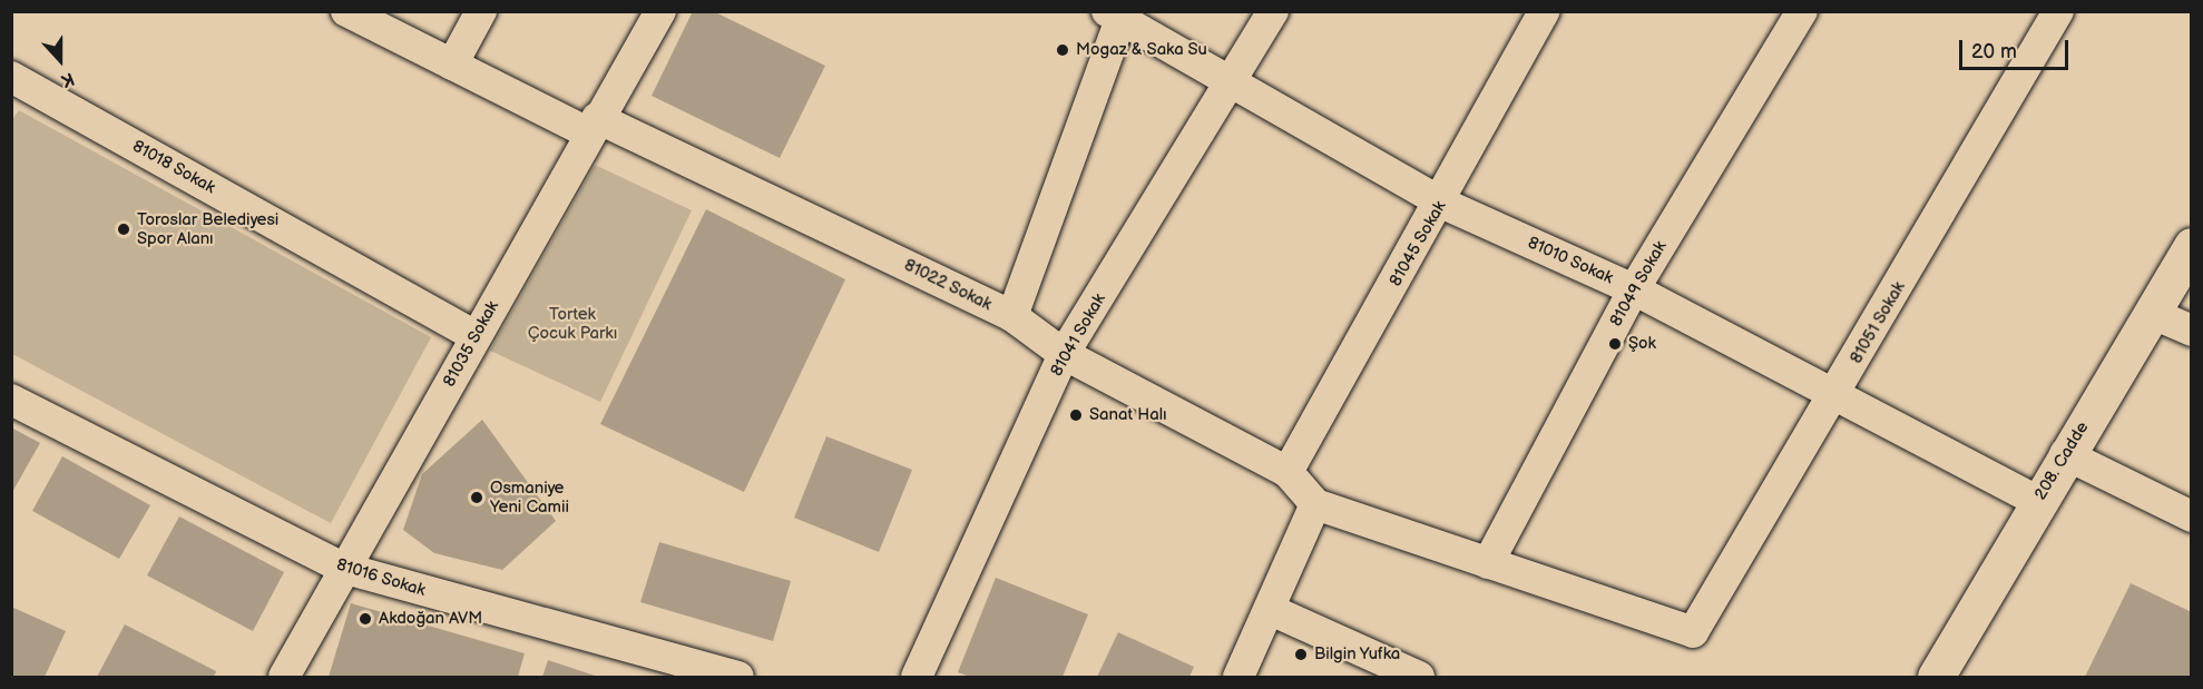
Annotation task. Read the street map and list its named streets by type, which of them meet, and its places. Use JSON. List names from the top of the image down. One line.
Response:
{"streets":{"street":["81018 Sokak","81045 Sokak","81010 Sokak","81049 Sokak","81022 Sokak","81051 Sokak","81041 Sokak","81035 Sokak","208. Cadde","81016 Sokak"]},"crossings":[["81018 Sokak","81035 Sokak"],["81045 Sokak","81010 Sokak"],["81045 Sokak","81022 Sokak"],["81010 Sokak","81049 Sokak"],["81010 Sokak","81051 Sokak"],["81010 Sokak","81041 Sokak"],["81010 Sokak","208. Cadde"],["81049 Sokak","81051 Sokak"],["81022 Sokak","81041 Sokak"],["81022 Sokak","81035 Sokak"],["81035 Sokak","81016 Sokak"]],"parks":["Tortek Çocuk Parkı"],"places":["Mogaz & Saka Su","Toroslar Belediyesi Spor Alanı","Şok","Sanat Halı","Osmaniye Yeni Camii","Akdoğan AVM","Bilgin Yufka"],"scale_bar":"20 m","north":"bottom"}
